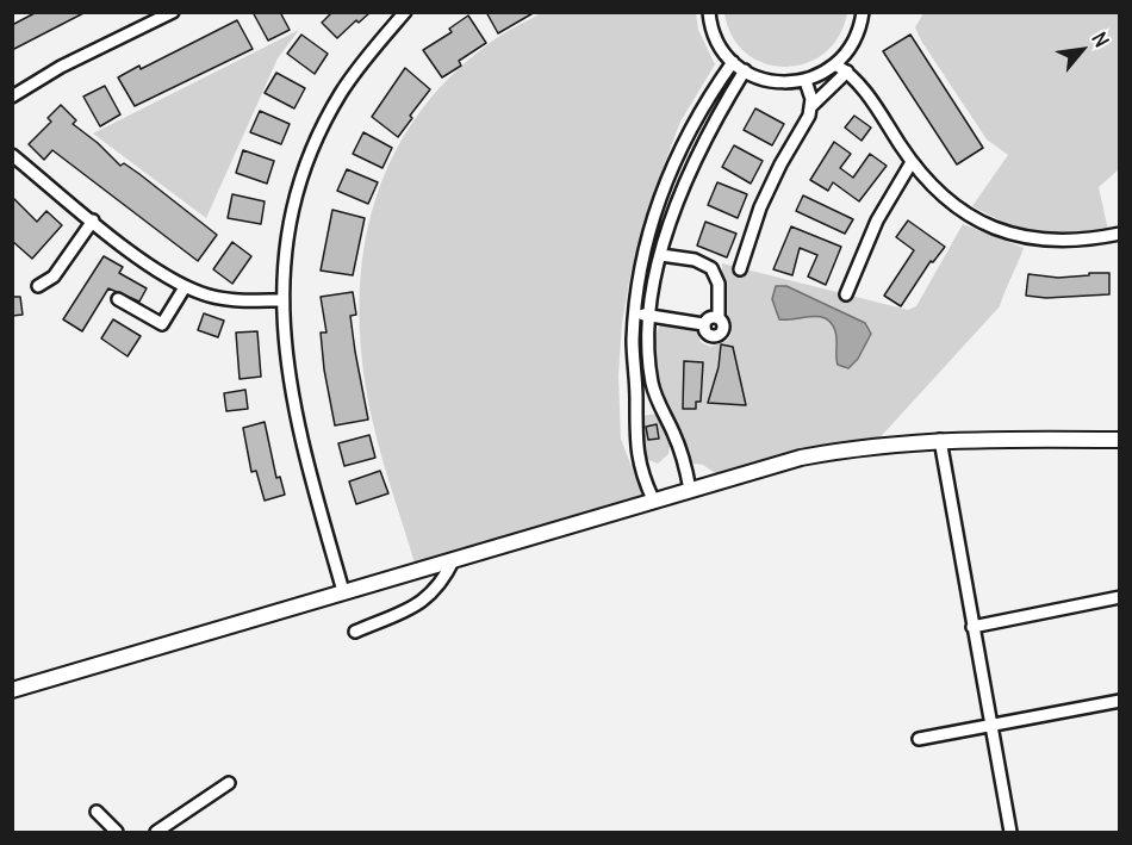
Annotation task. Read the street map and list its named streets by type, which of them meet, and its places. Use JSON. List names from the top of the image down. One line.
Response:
{"north":"top right"}
